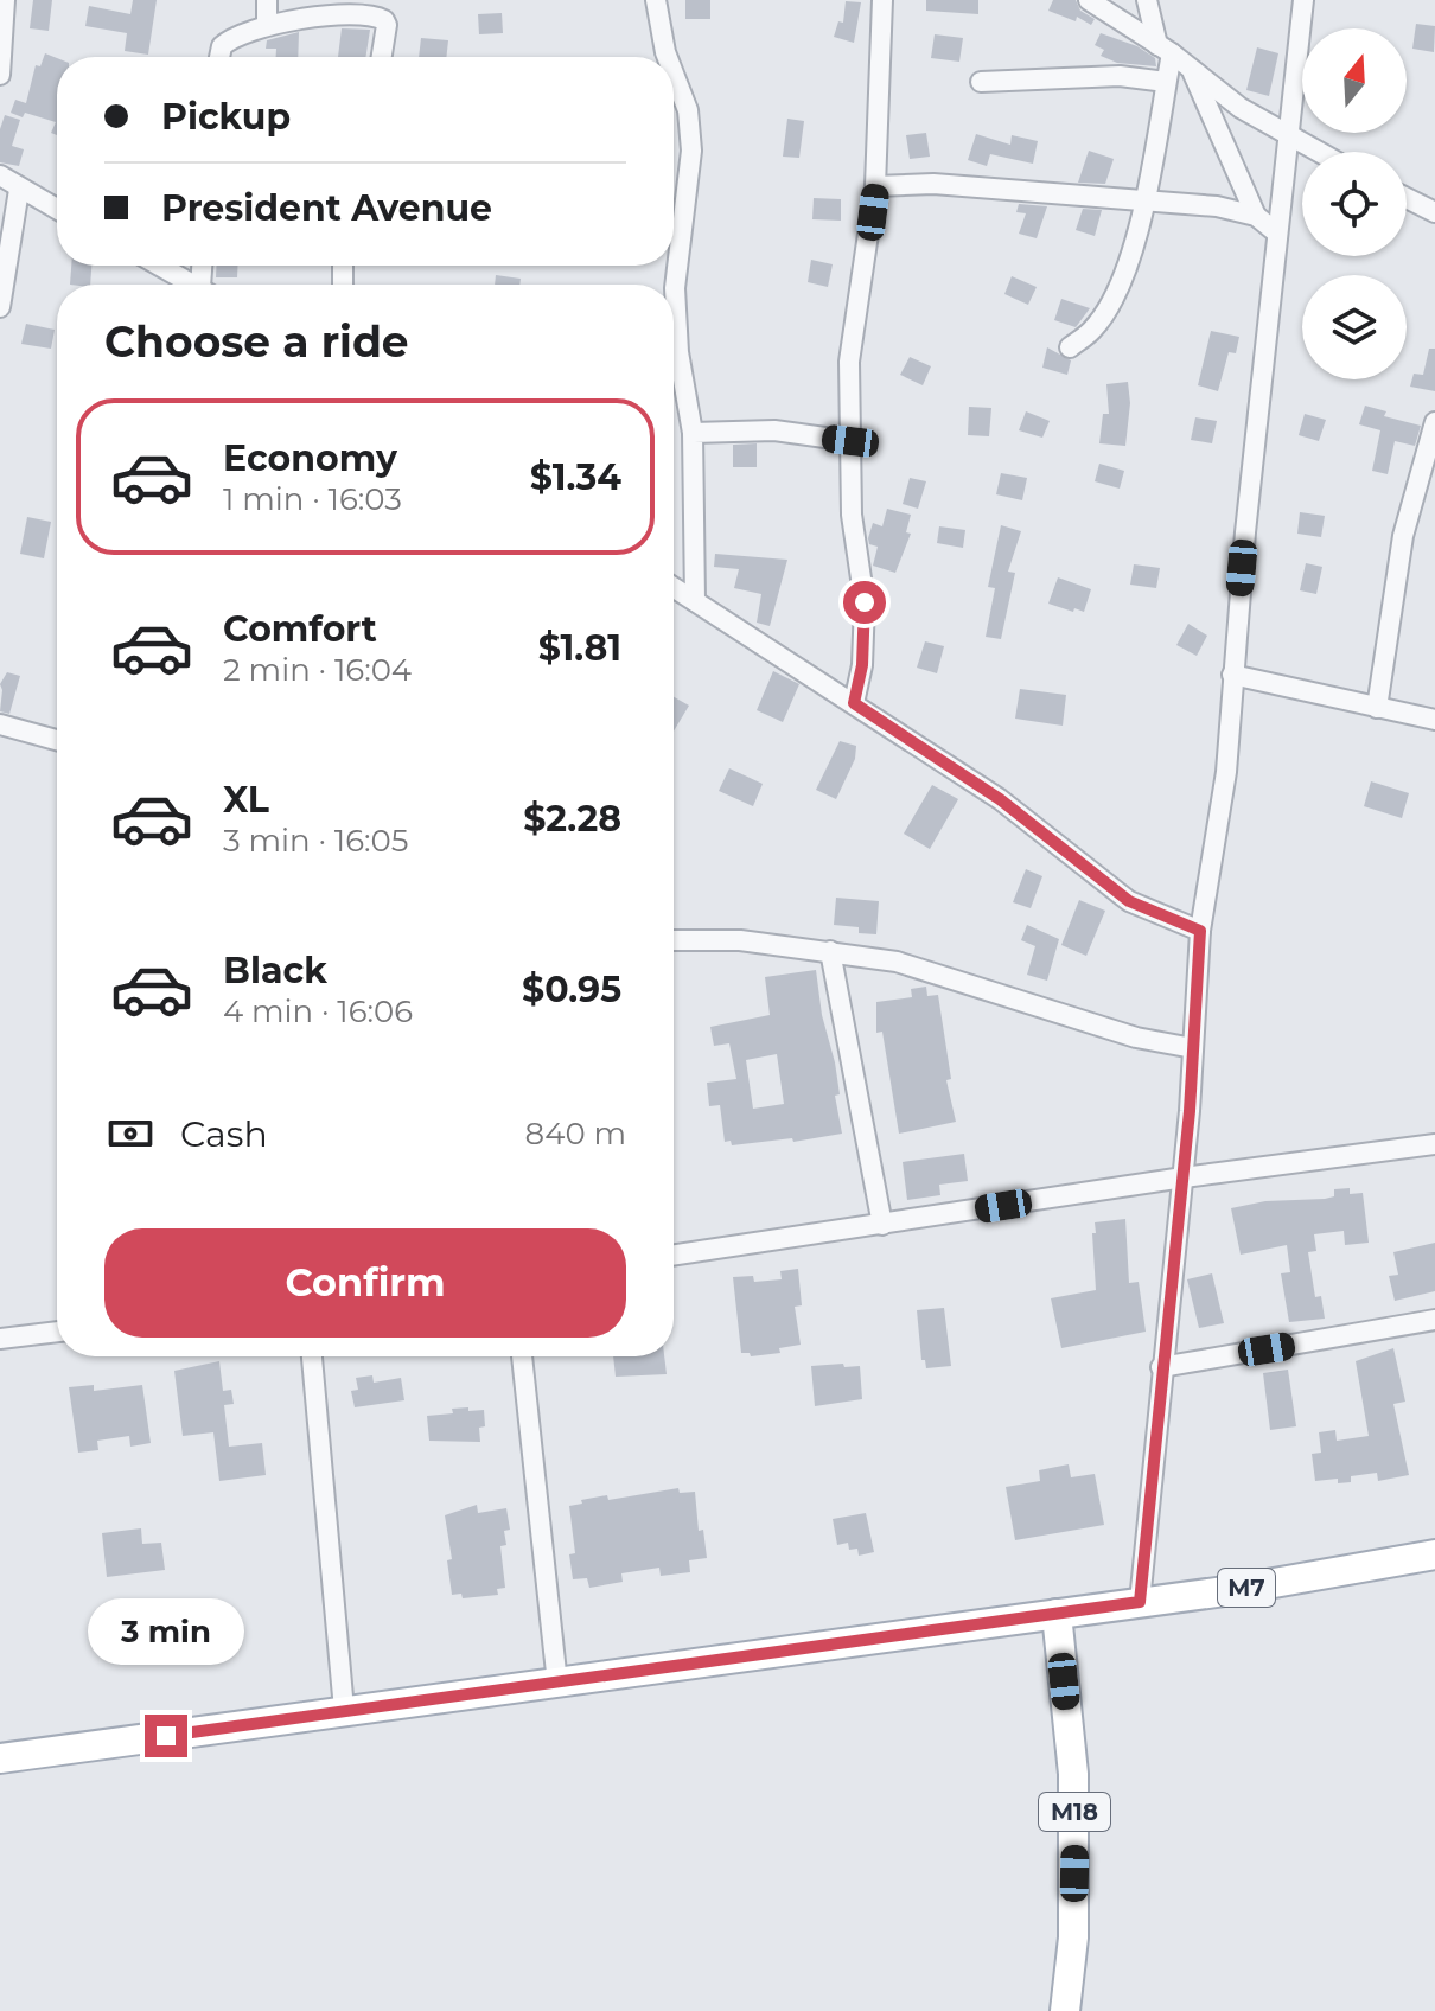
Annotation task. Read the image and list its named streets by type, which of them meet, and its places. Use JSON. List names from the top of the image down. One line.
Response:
{"streets":{"main road":["M7","M18"]},"crossings":[["M7","M18"]],"north":"top","page":{"banner":["Pickup","President Avenue"],"heading":"Choose a ride","list":[{"name":"Economy","note":"1 min · 16:03","value":"$1.34"},{"name":"Comfort","note":"2 min · 16:04","value":"$1.81"},{"name":"XL","note":"3 min · 16:05","value":"$2.28"},{"name":"Black","note":"4 min · 16:06","value":"$0.95"}],"pay":["Cash","840 m"],"buttons":"Confirm","bubble":"3 min"}}
